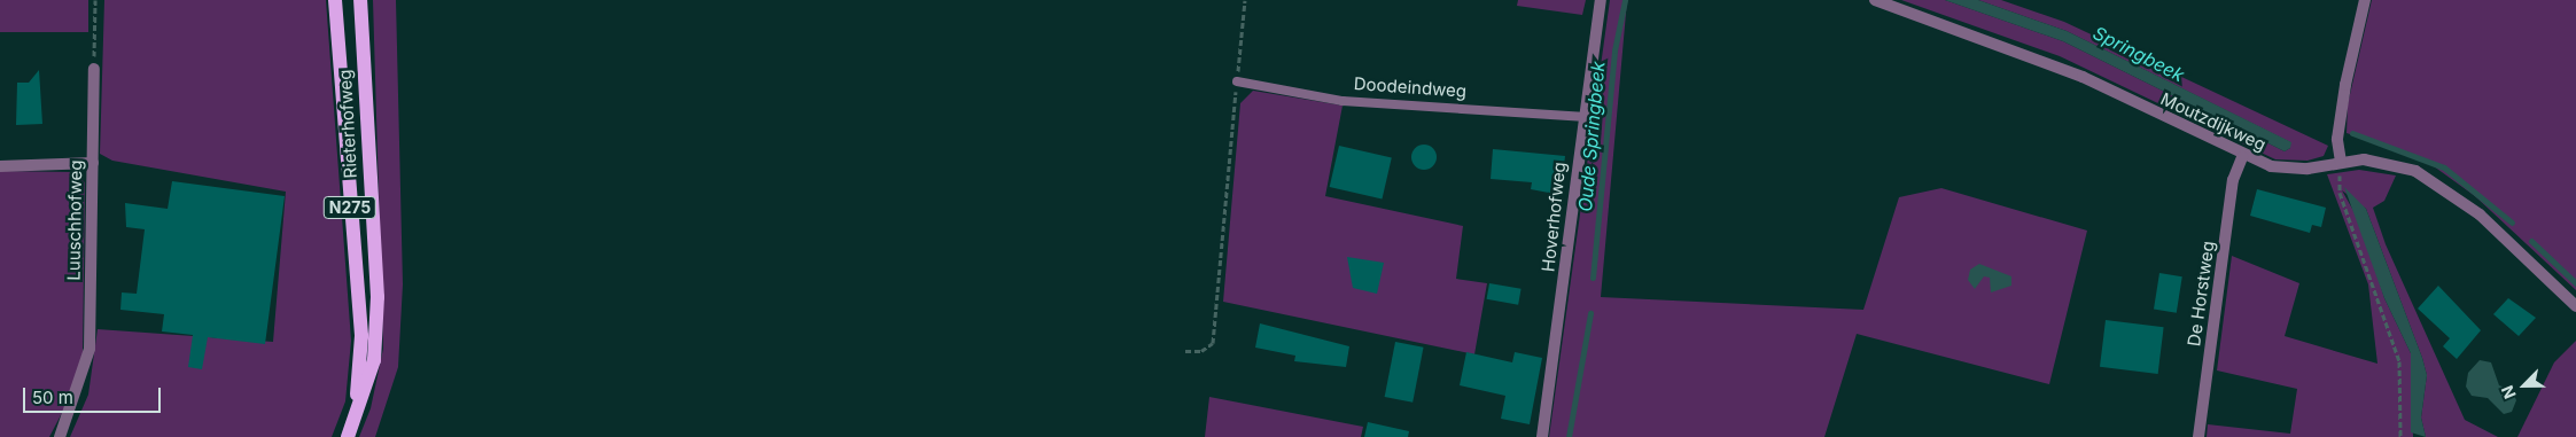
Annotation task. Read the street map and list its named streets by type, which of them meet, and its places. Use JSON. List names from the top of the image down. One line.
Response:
{"streets":{"main road":["Rieterhofweg","N275"],"street":["Moutzdijkweg","Hoverhofweg","Luuschhofweg","De Horstweg"],"lane":["Doodeindweg"]},"crossings":[["Doodeindweg","Hoverhofweg"],["Moutzdijkweg","De Horstweg"]],"water":["Springbeek","Oude Springbeek"],"scale_bar":"50 m","north":"bottom left"}
